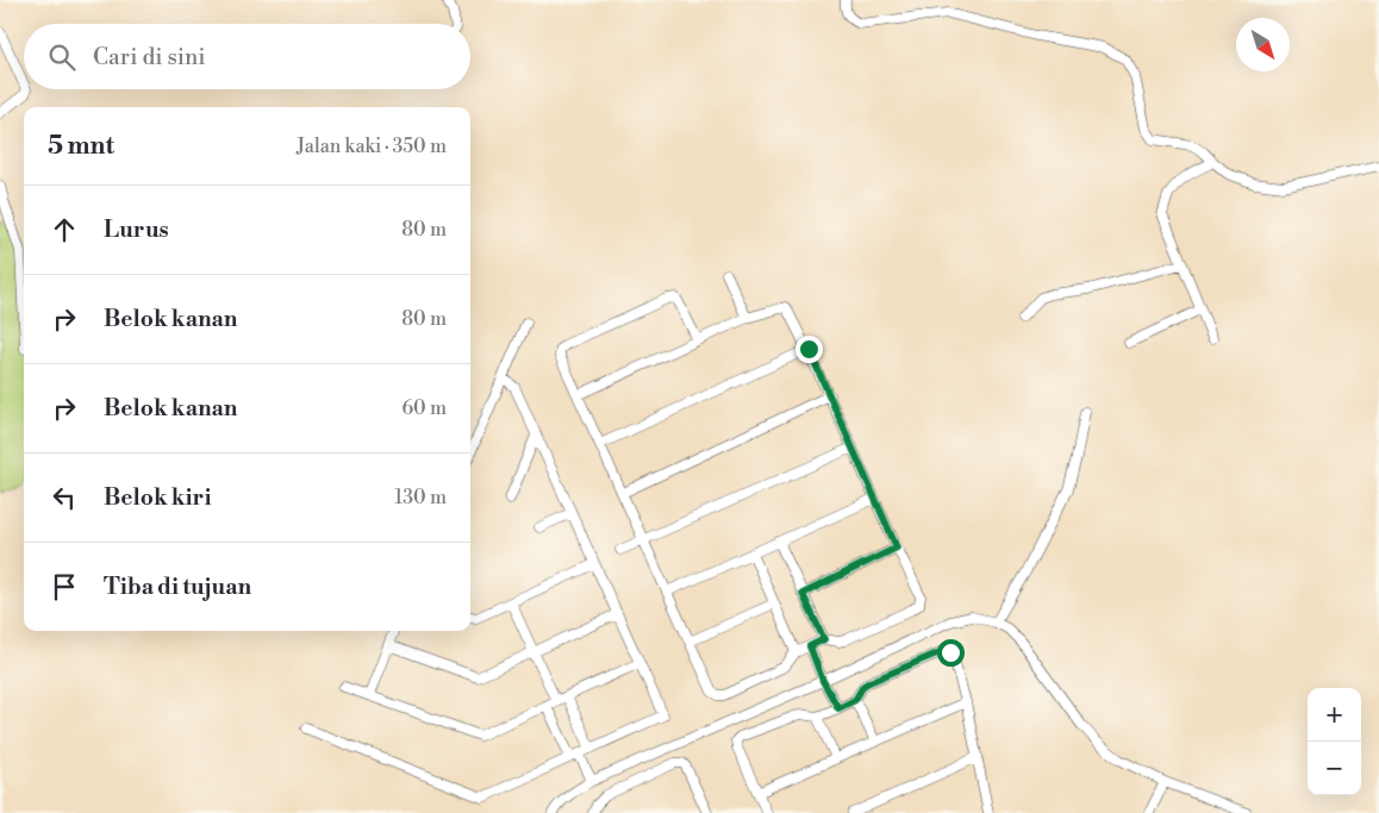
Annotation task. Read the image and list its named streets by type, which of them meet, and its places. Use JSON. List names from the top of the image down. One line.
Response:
{"north":"bottom right","page":{"search":"Cari di sini","heading":["5 mnt","Jalan kaki · 350 m"],"list":[["Lurus","80 m"],["Belok kanan","80 m"],["Belok kanan","60 m"],["Belok kiri","130 m"],"Tiba di tujuan"],"map_buttons":["+","−"]}}
